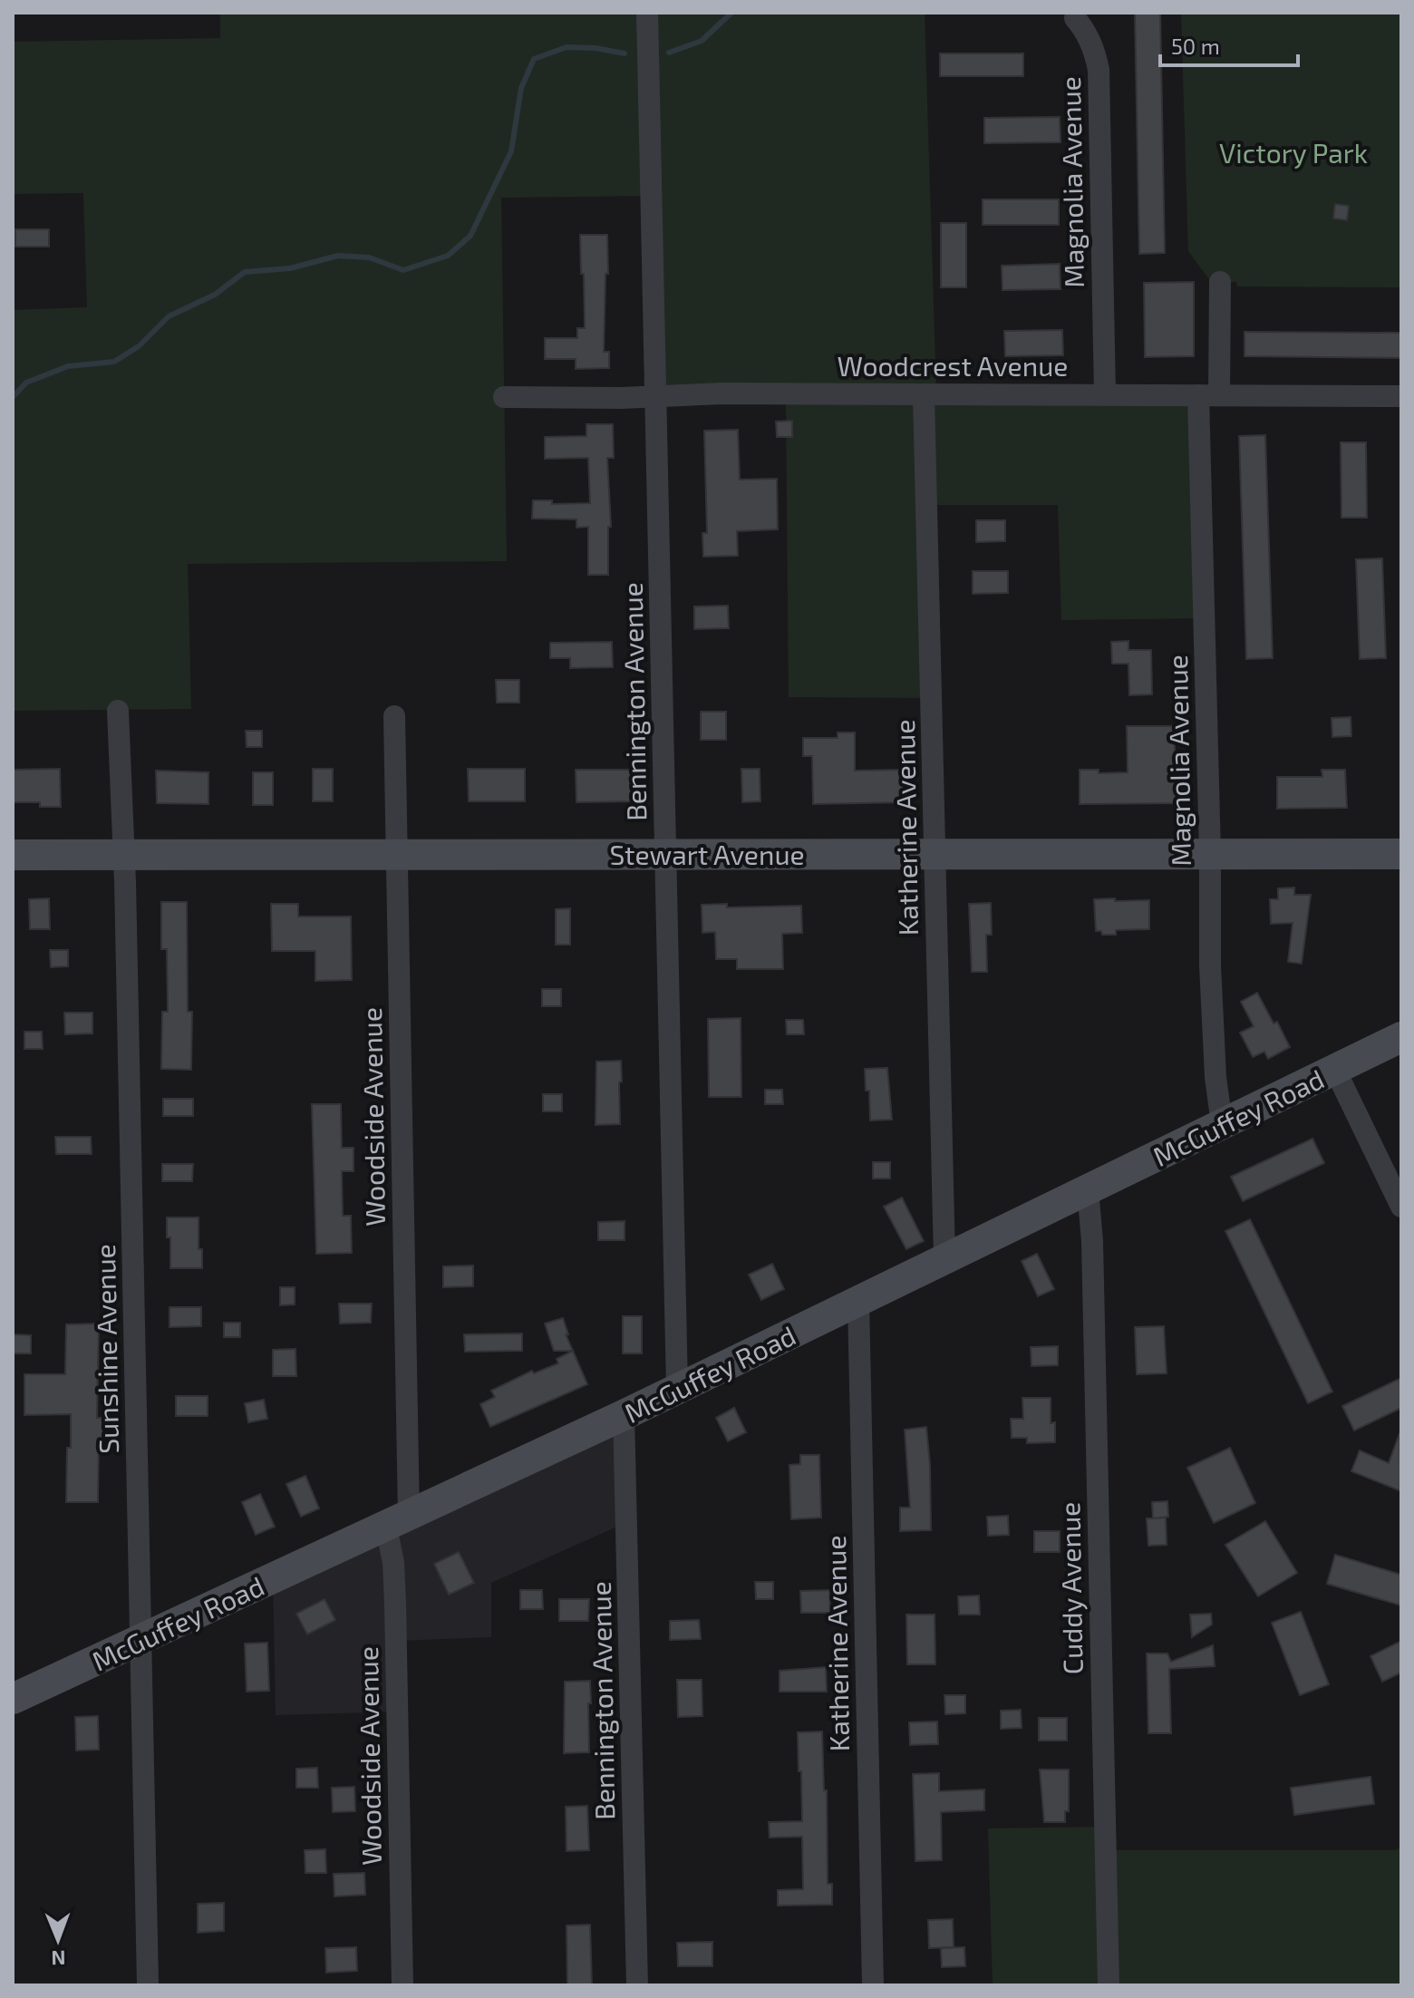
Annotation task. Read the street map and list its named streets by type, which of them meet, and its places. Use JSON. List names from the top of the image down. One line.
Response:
{"streets":{"street":["Magnolia Avenue","Woodcrest Avenue","Bennington Avenue","Katherine Avenue","Stewart Avenue","Woodside Avenue","McGuffey Road","Sunshine Avenue","Cuddy Avenue"]},"crossings":[["Magnolia Avenue","Woodcrest Avenue"],["Magnolia Avenue","Stewart Avenue"],["Magnolia Avenue","McGuffey Road"],["Woodcrest Avenue","Bennington Avenue"],["Woodcrest Avenue","Katherine Avenue"],["Bennington Avenue","Stewart Avenue"],["Bennington Avenue","McGuffey Road"],["Katherine Avenue","Stewart Avenue"],["Katherine Avenue","McGuffey Road"],["Stewart Avenue","Woodside Avenue"],["Stewart Avenue","Sunshine Avenue"],["Woodside Avenue","McGuffey Road"],["McGuffey Road","Sunshine Avenue"],["McGuffey Road","Cuddy Avenue"]],"parks":["Victory Park"],"scale_bar":"50 m","north":"bottom"}
